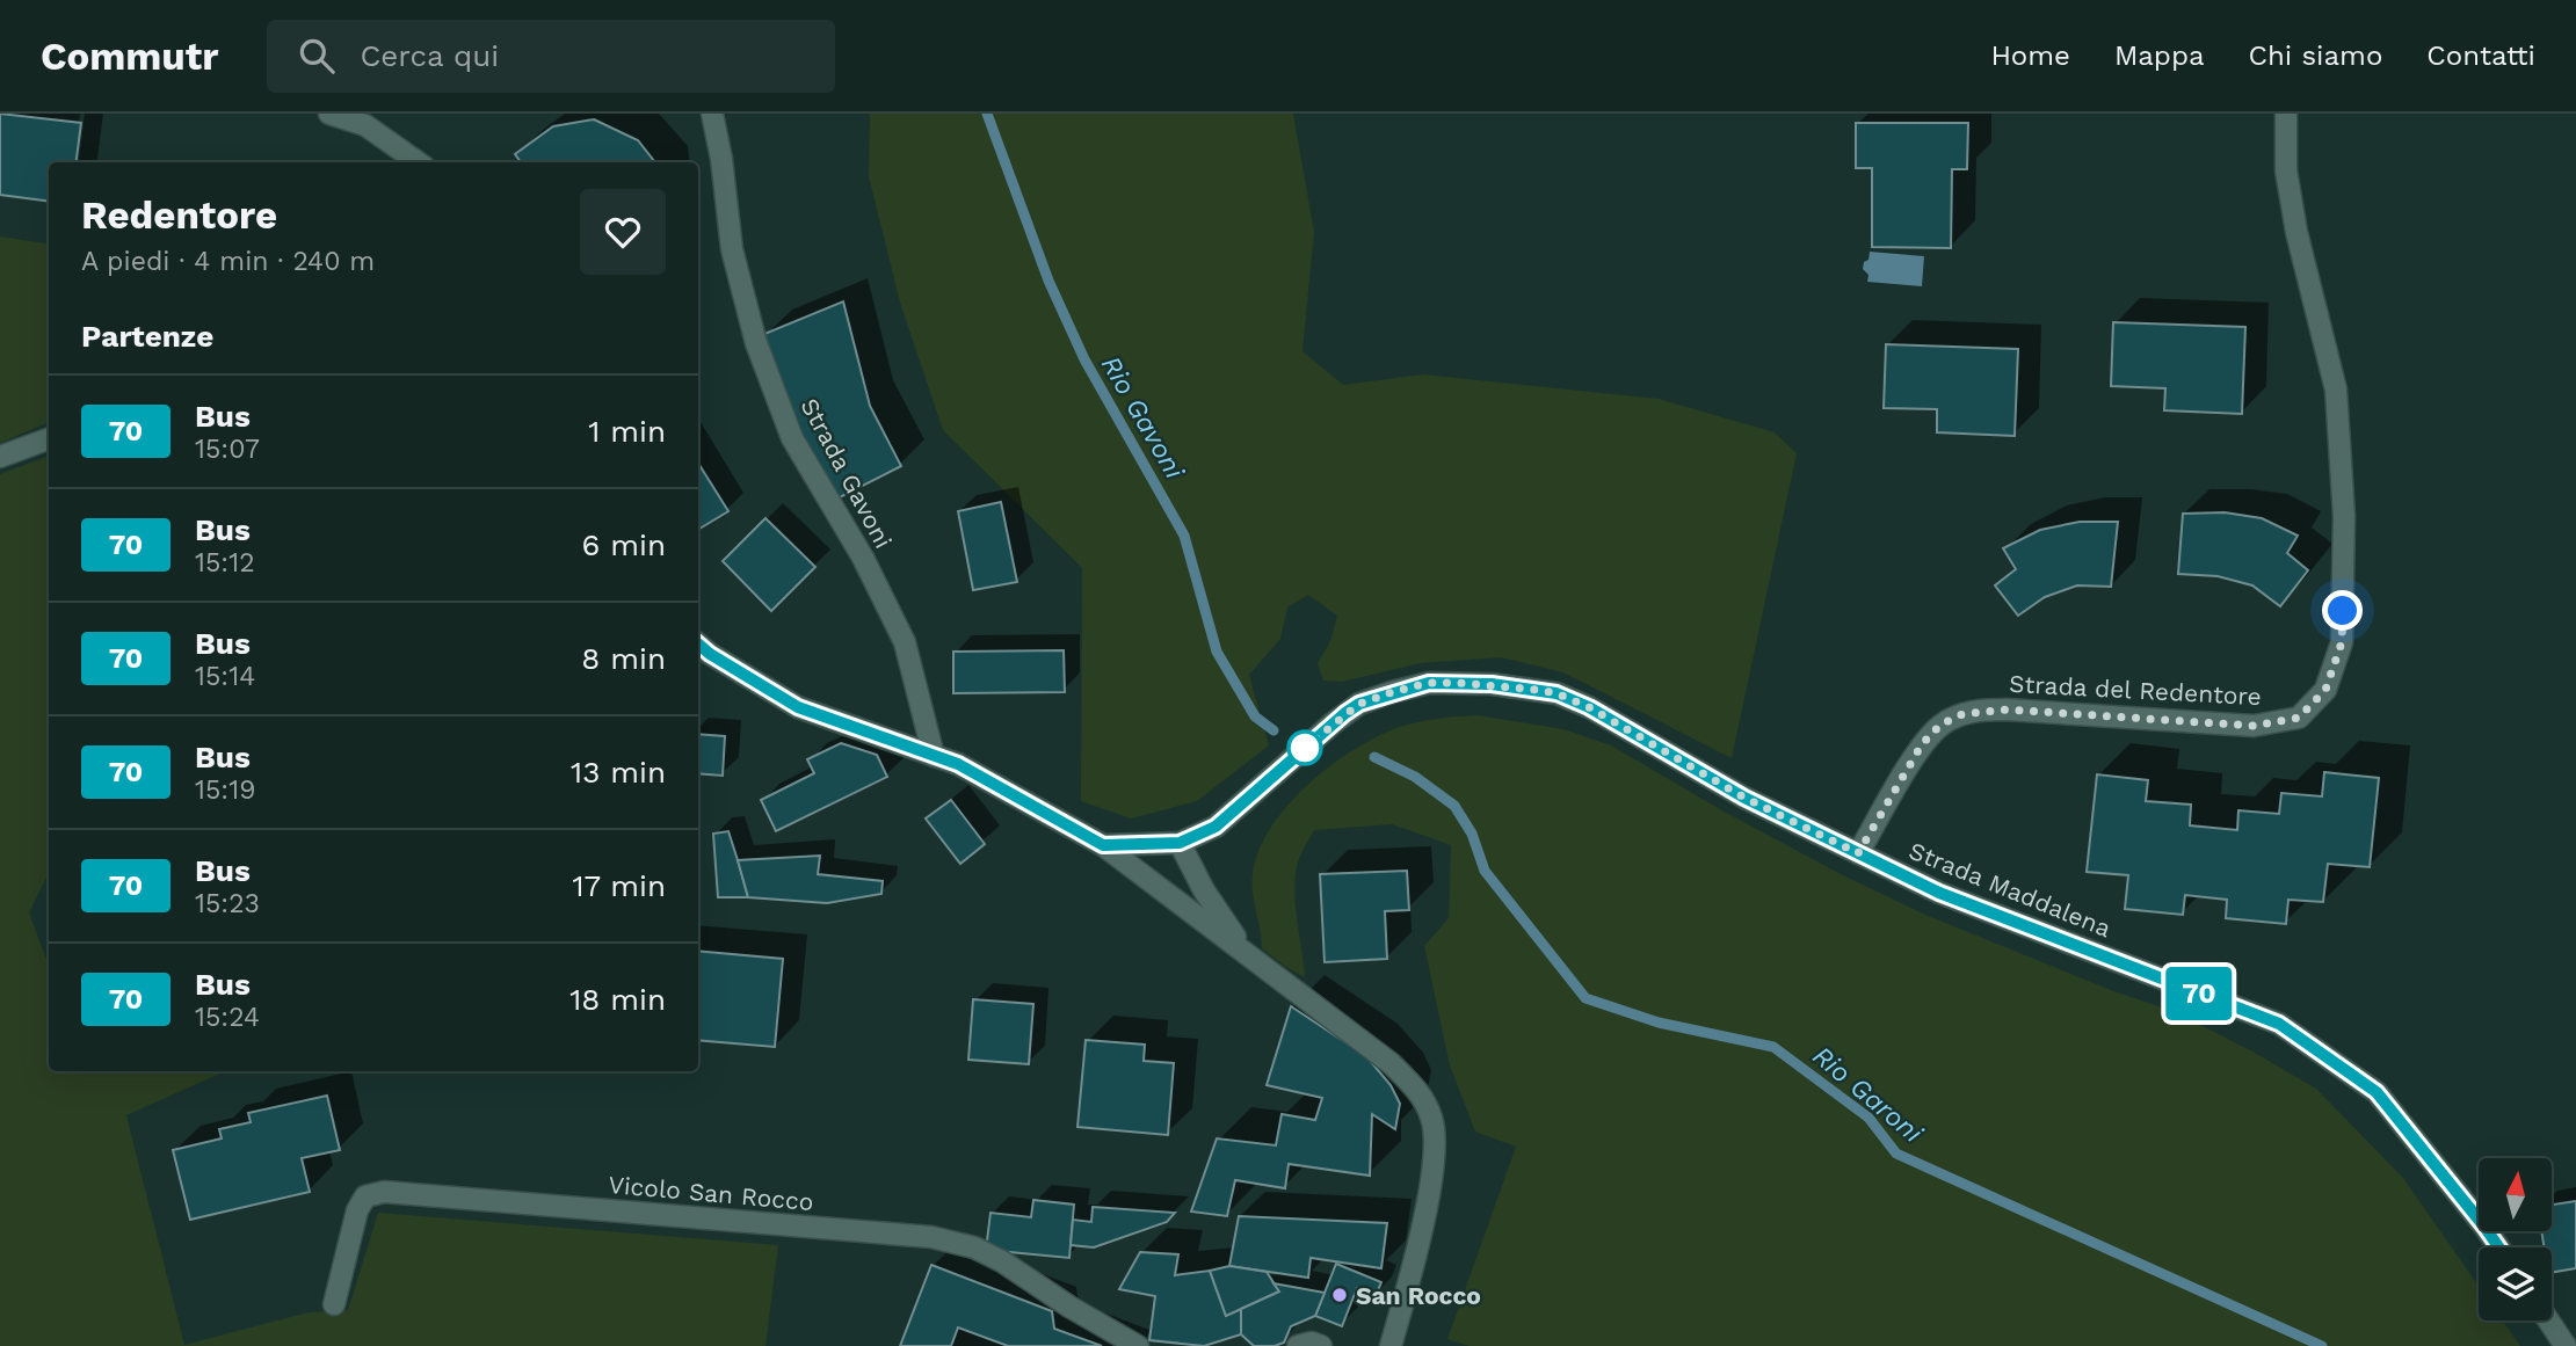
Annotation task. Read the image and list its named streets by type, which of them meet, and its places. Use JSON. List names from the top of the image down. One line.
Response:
{"streets":{"street":["Strada Gavoni","Strada del Redentore","Strada Maddalena","Vicolo San Rocco"]},"crossings":[["Strada del Redentore","Strada Maddalena"]],"water":["Rio Gavoni","Rio Garoni"],"places":["San Rocco"],"lines":["bus line 70"],"north":"top","page":{"header":"Commutr","search":"Cerca qui","nav":["Home","Mappa","Chi siamo","Contatti"],"on_map":"70","heading":[["Redentore","A piedi · 4 min · 240 m"],"Partenze"],"list":[{"mark":"70","name":"Bus","note":"15:07","value":"1 min"},{"mark":"70","name":"Bus","note":"15:12","value":"6 min"},{"mark":"70","name":"Bus","note":"15:14","value":"8 min"},{"mark":"70","name":"Bus","note":"15:19","value":"13 min"},{"mark":"70","name":"Bus","note":"15:23","value":"17 min"},{"mark":"70","name":"Bus","note":"15:24","value":"18 min"}]}}
